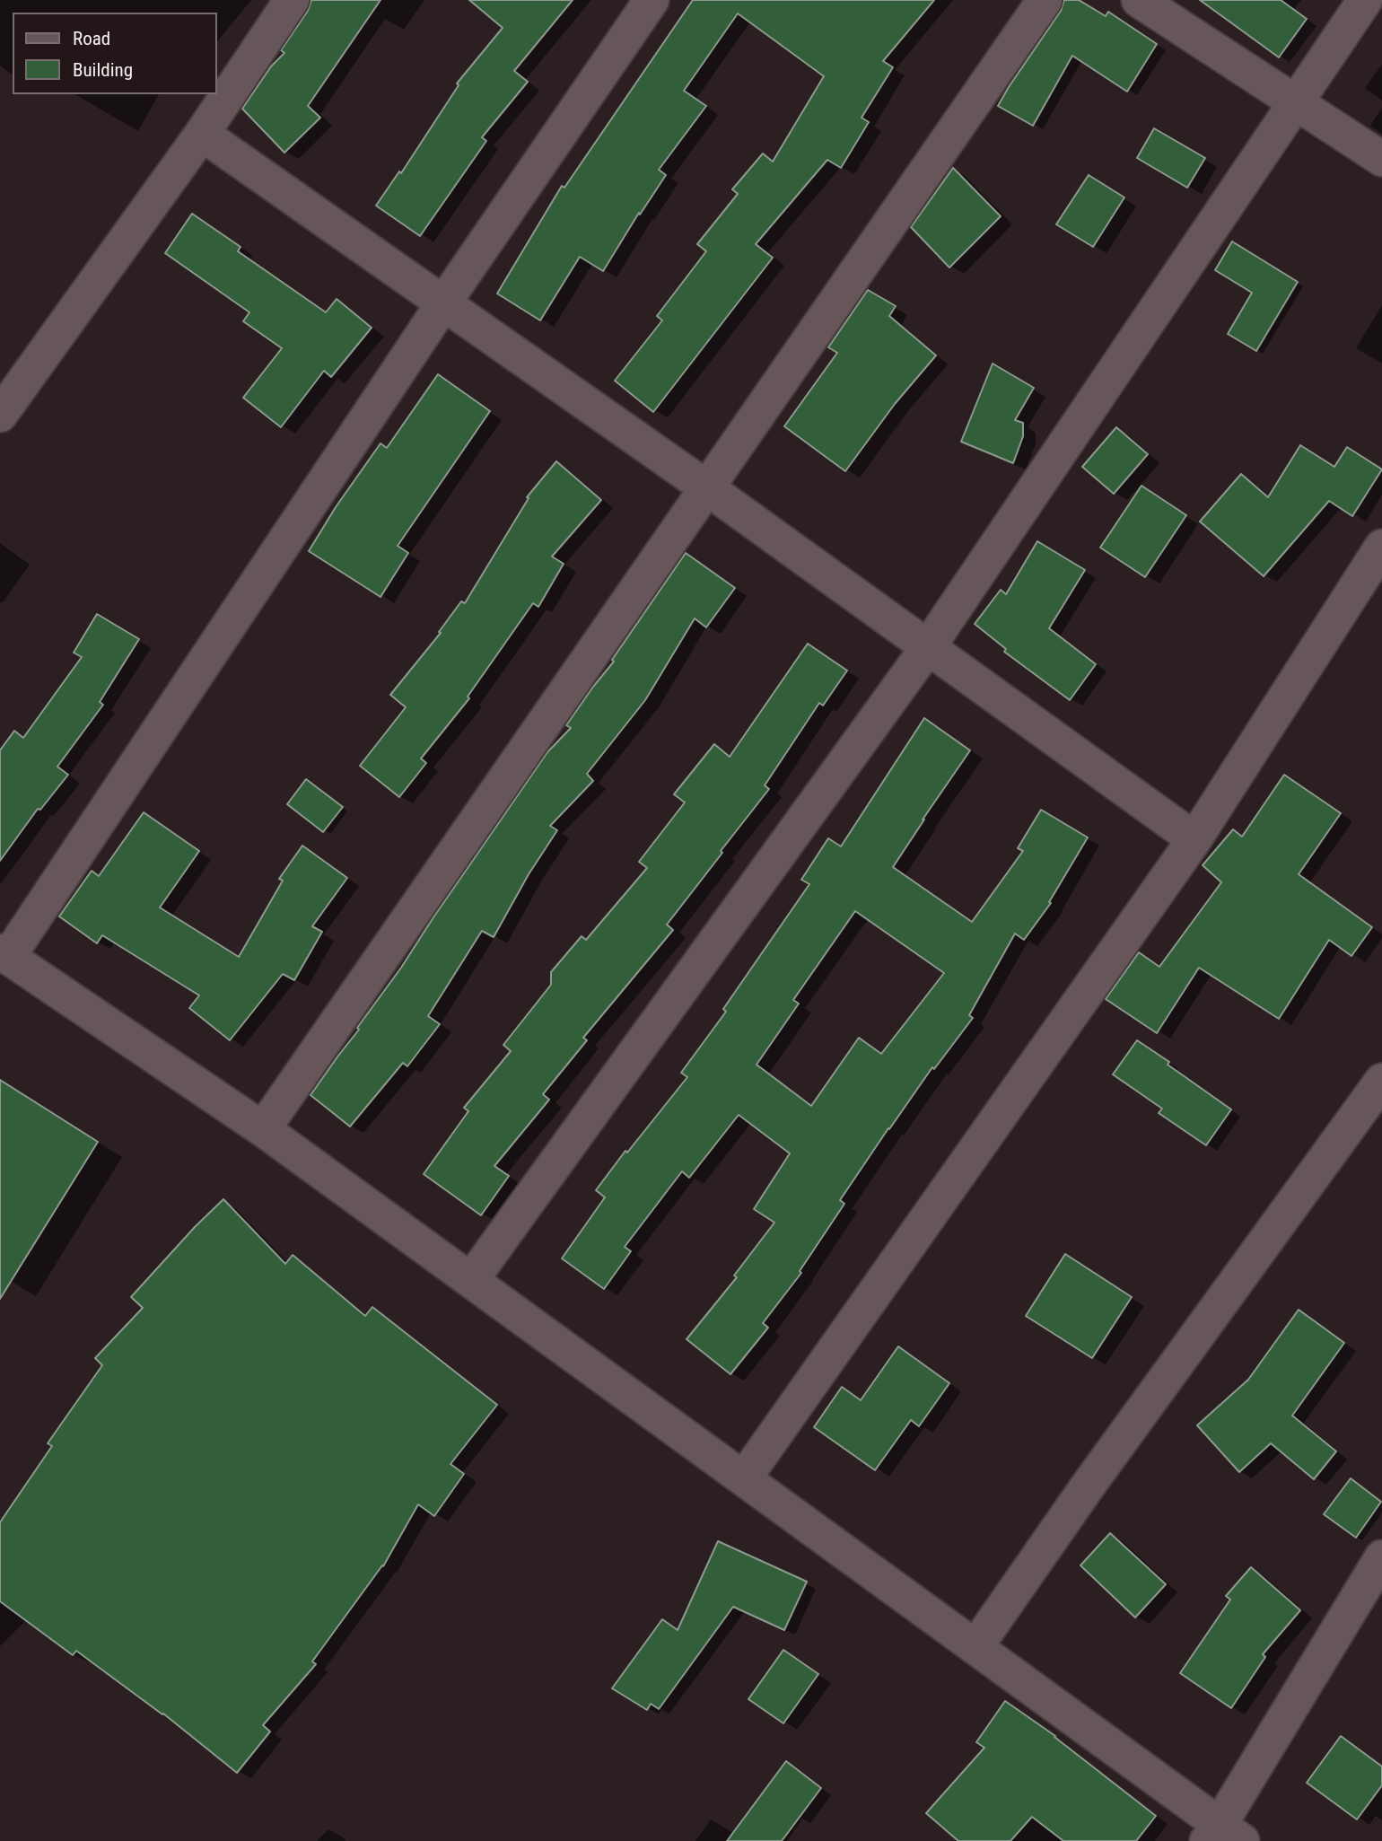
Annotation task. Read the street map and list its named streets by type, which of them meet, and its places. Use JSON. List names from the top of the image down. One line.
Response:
{"legend":["Road","Building"]}
